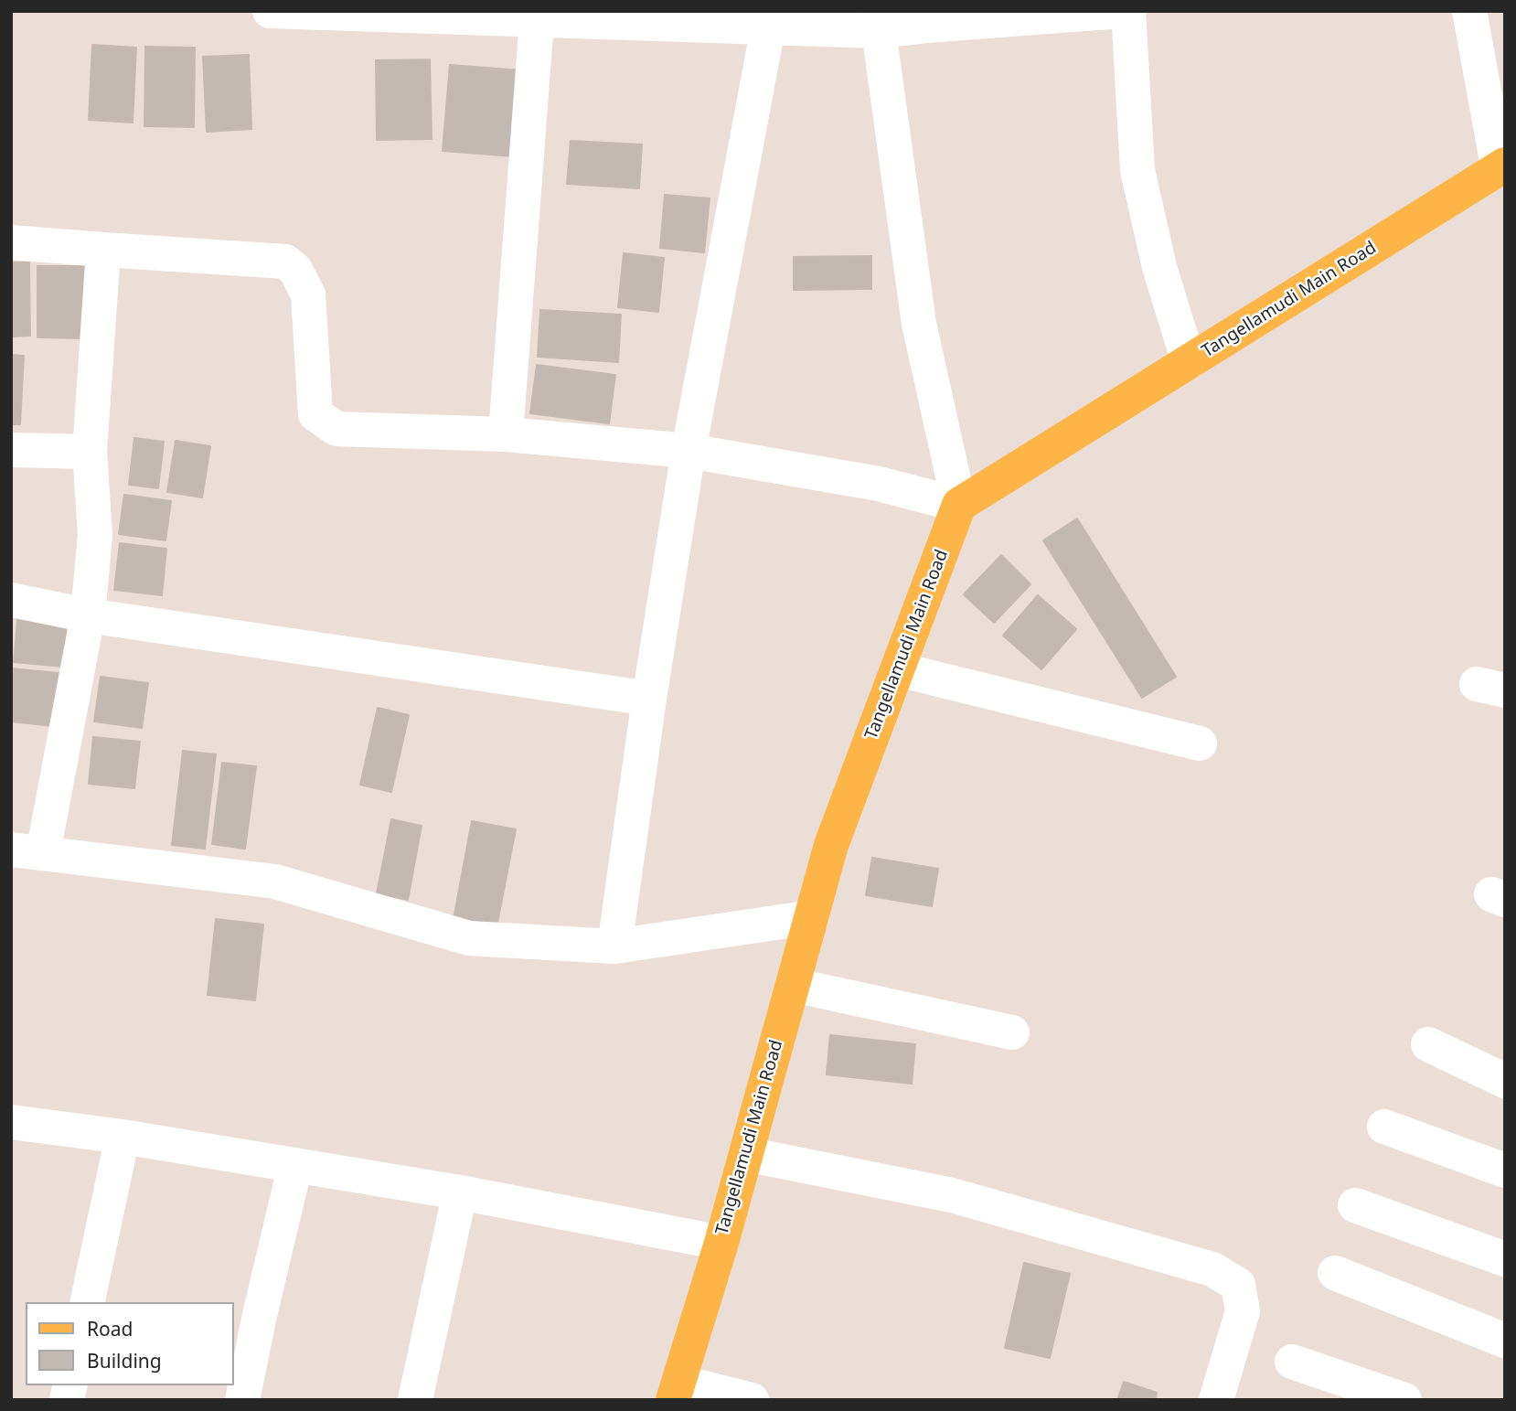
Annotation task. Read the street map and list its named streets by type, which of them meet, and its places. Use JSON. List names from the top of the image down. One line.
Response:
{"streets":{"main road":["Tangellamudi Main Road"]},"legend":["Road","Building"]}
